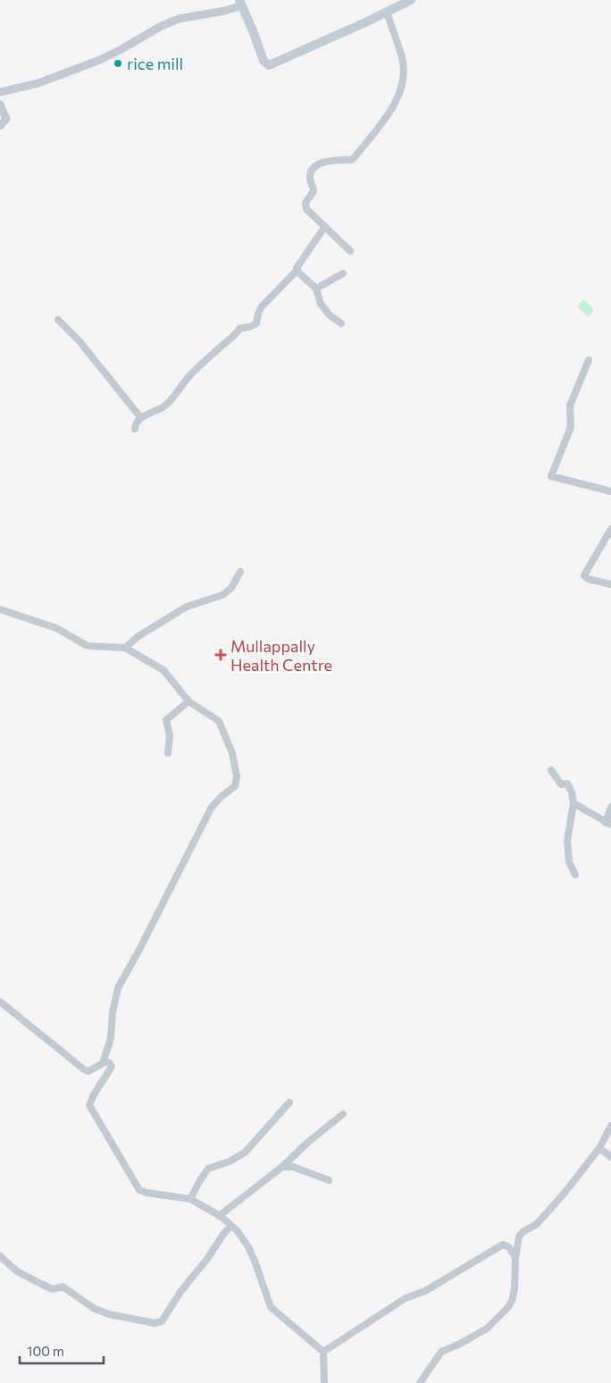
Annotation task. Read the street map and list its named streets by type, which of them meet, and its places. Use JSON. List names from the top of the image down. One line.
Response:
{"places":{"other":["rice mill"],"health":["Mullappally Health Centre"]},"scale_bar":"100 m"}
